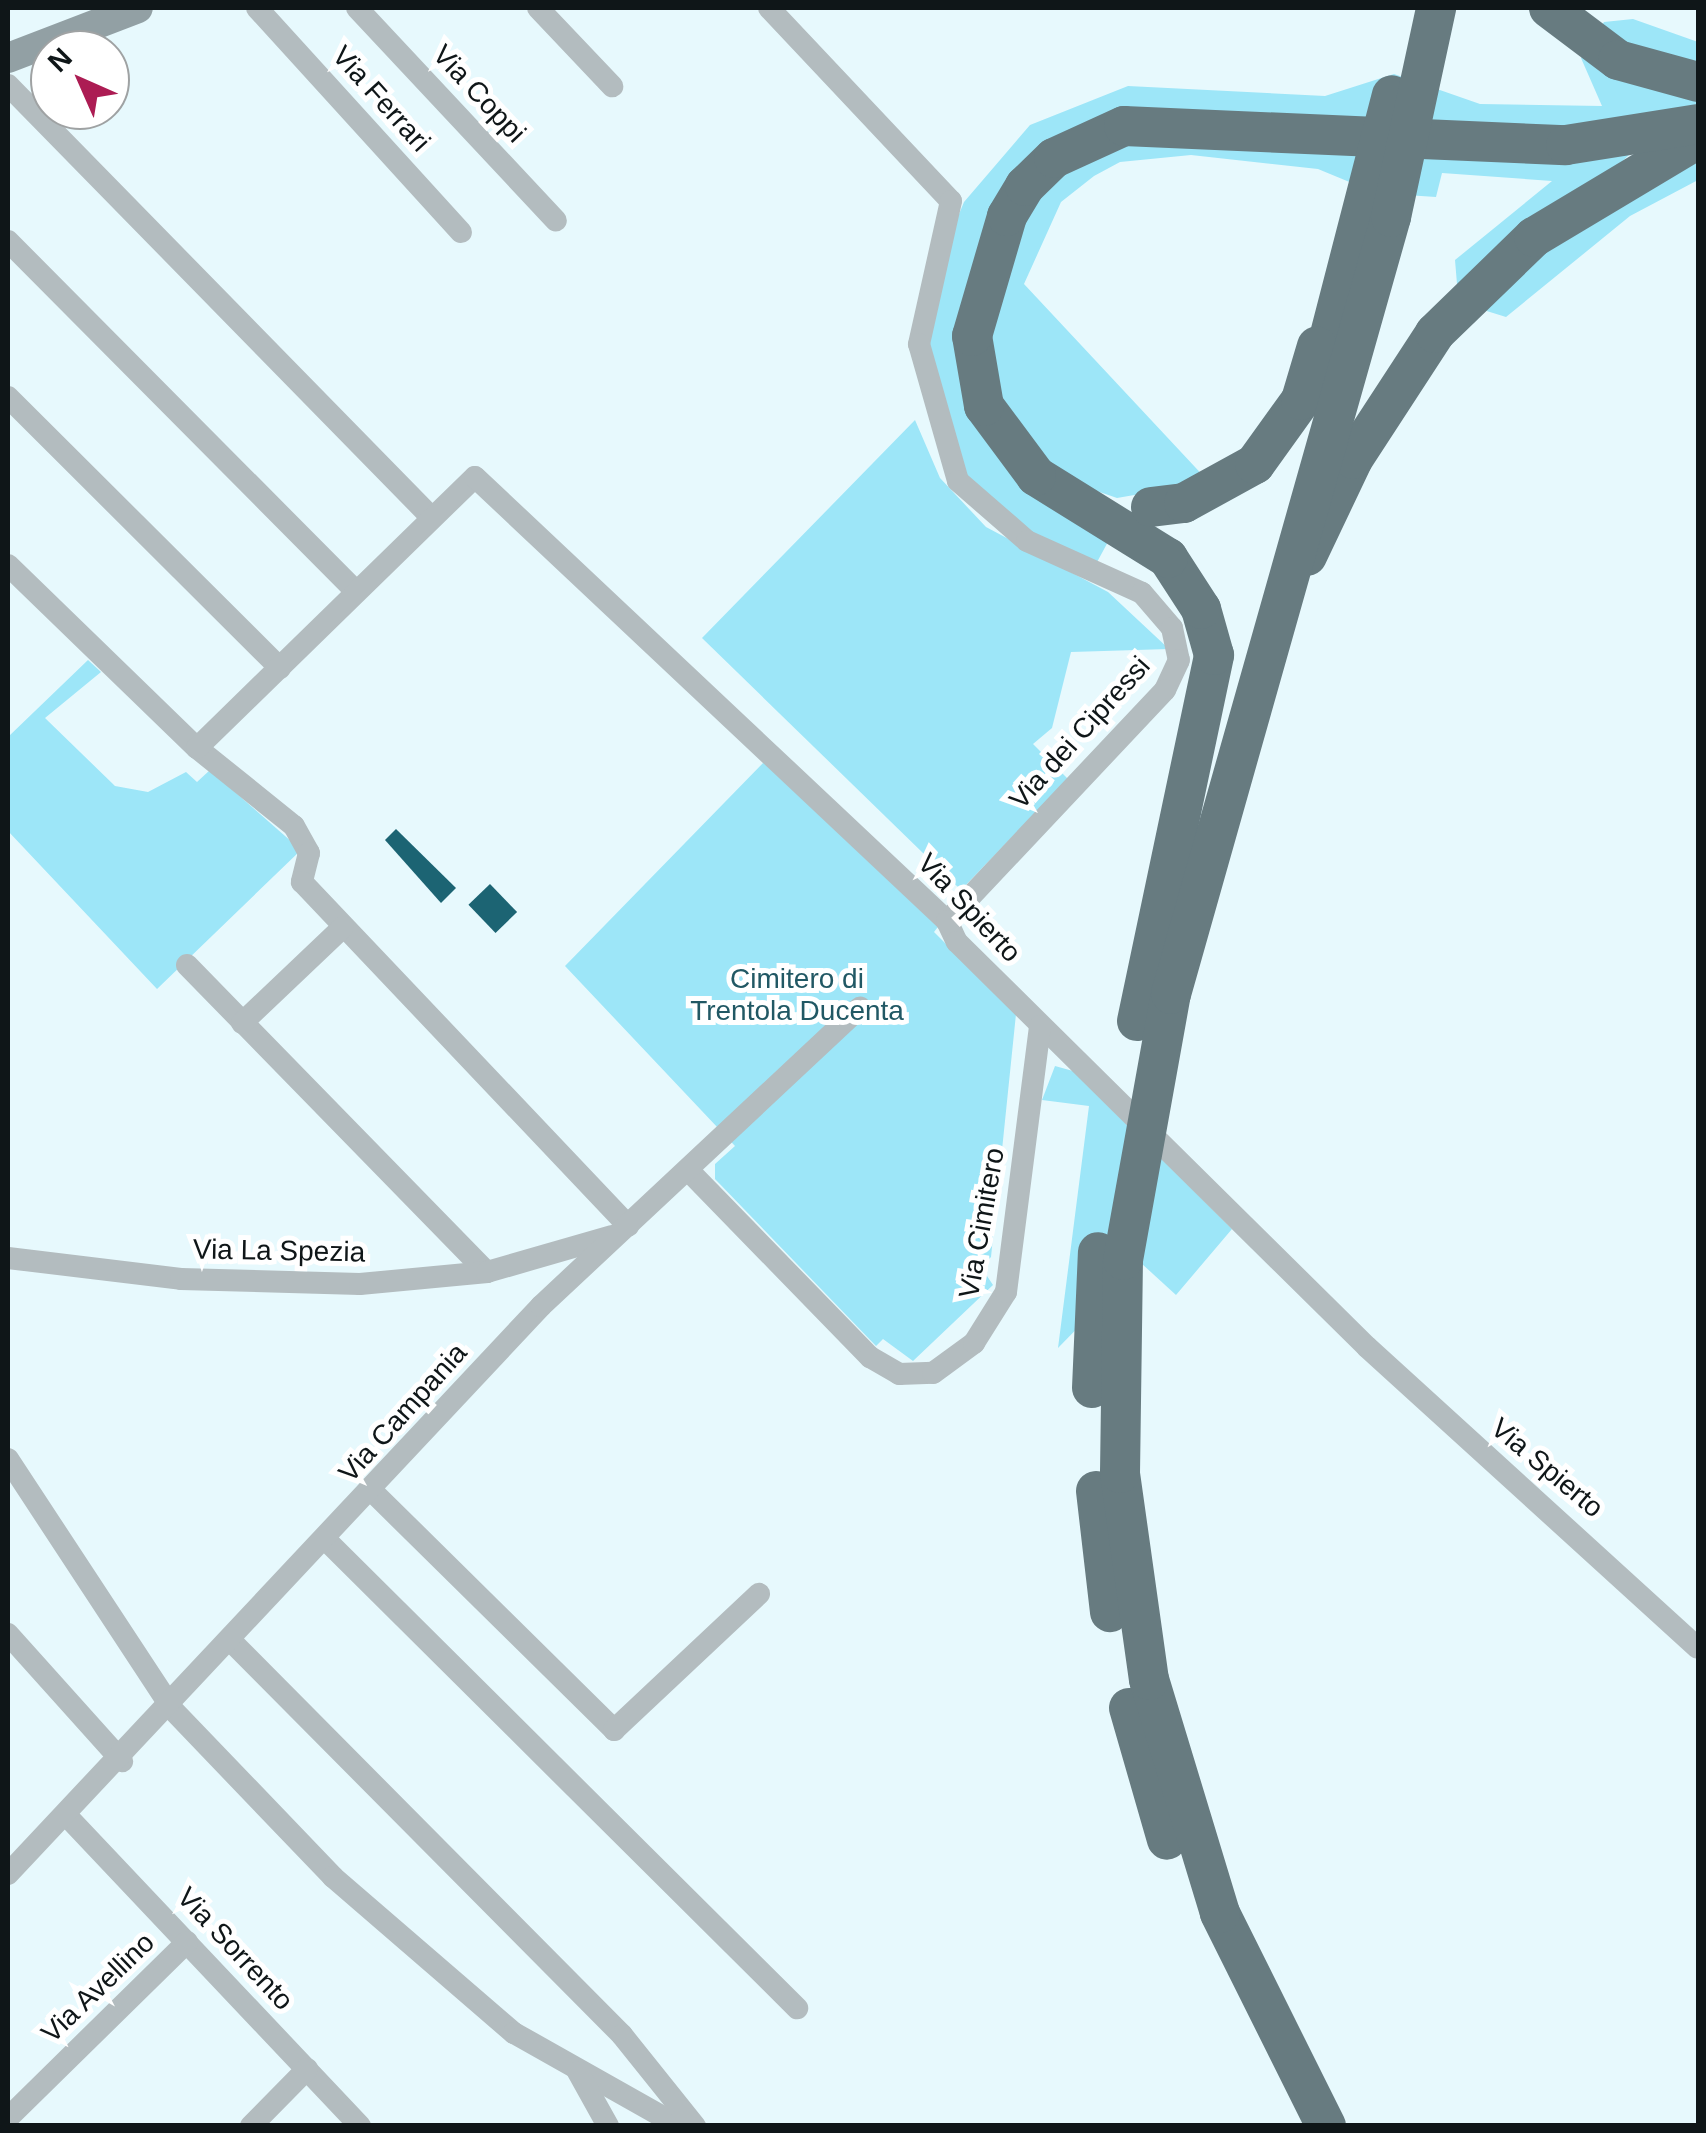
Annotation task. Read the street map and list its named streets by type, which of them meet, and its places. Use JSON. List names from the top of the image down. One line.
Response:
{"streets":{"street":["Via Coppi","Via Ferrari","Via dei Cipressi","Via Spierto","Via Cimitero","Via La Spezia","Via Campania","Via Sorrento","Via Avellino"]},"crossings":[["Via dei Cipressi","Via Spierto"],["Via Spierto","Via Cimitero"],["Via Cimitero","Via Campania"],["Via La Spezia","Via Campania"],["Via Campania","Via Sorrento"],["Via Sorrento","Via Avellino"]],"parks":["Cimitero di Trentola Ducenta"],"north":"top left"}
